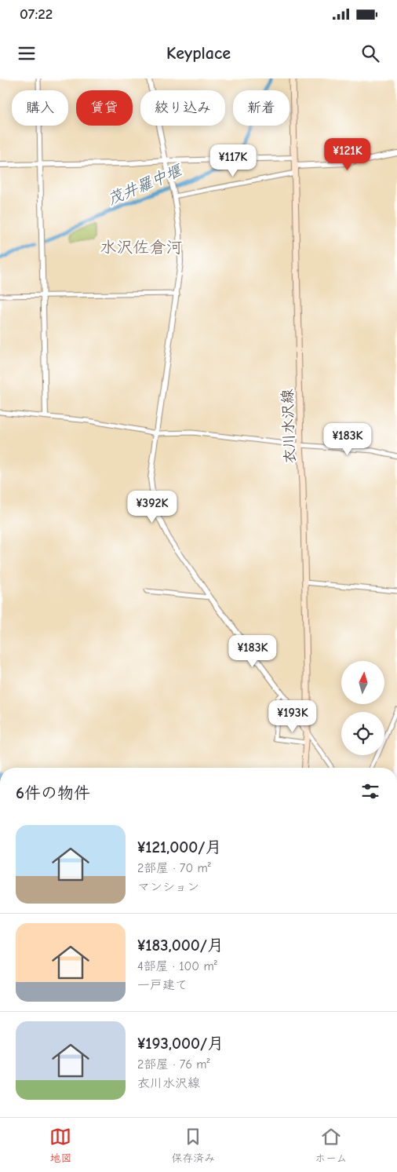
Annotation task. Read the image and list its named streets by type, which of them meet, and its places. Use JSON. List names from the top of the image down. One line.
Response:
{"streets":{"main road":["衣川水沢線"]},"districts":["水沢佐倉河"],"water":["茂井羅中堰"],"north":"top","page":{"status":"07:22","header":"Keyplace","chip":["購入","賃貸","絞り込み","新着"],"price":["¥121K","¥117K","¥183K","¥392K","¥183K","¥193K"],"heading":"6件の物件","list":[{"name":"¥121,000/月","note":"2部屋 · 70 m² · マンション"},{"name":"¥183,000/月","note":"4部屋 · 100 m² · 一戸建て"},{"name":"¥193,000/月","note":"2部屋 · 76 m² · 衣川水沢線"}],"tabs":["地図","保存済み","ホーム"]}}
